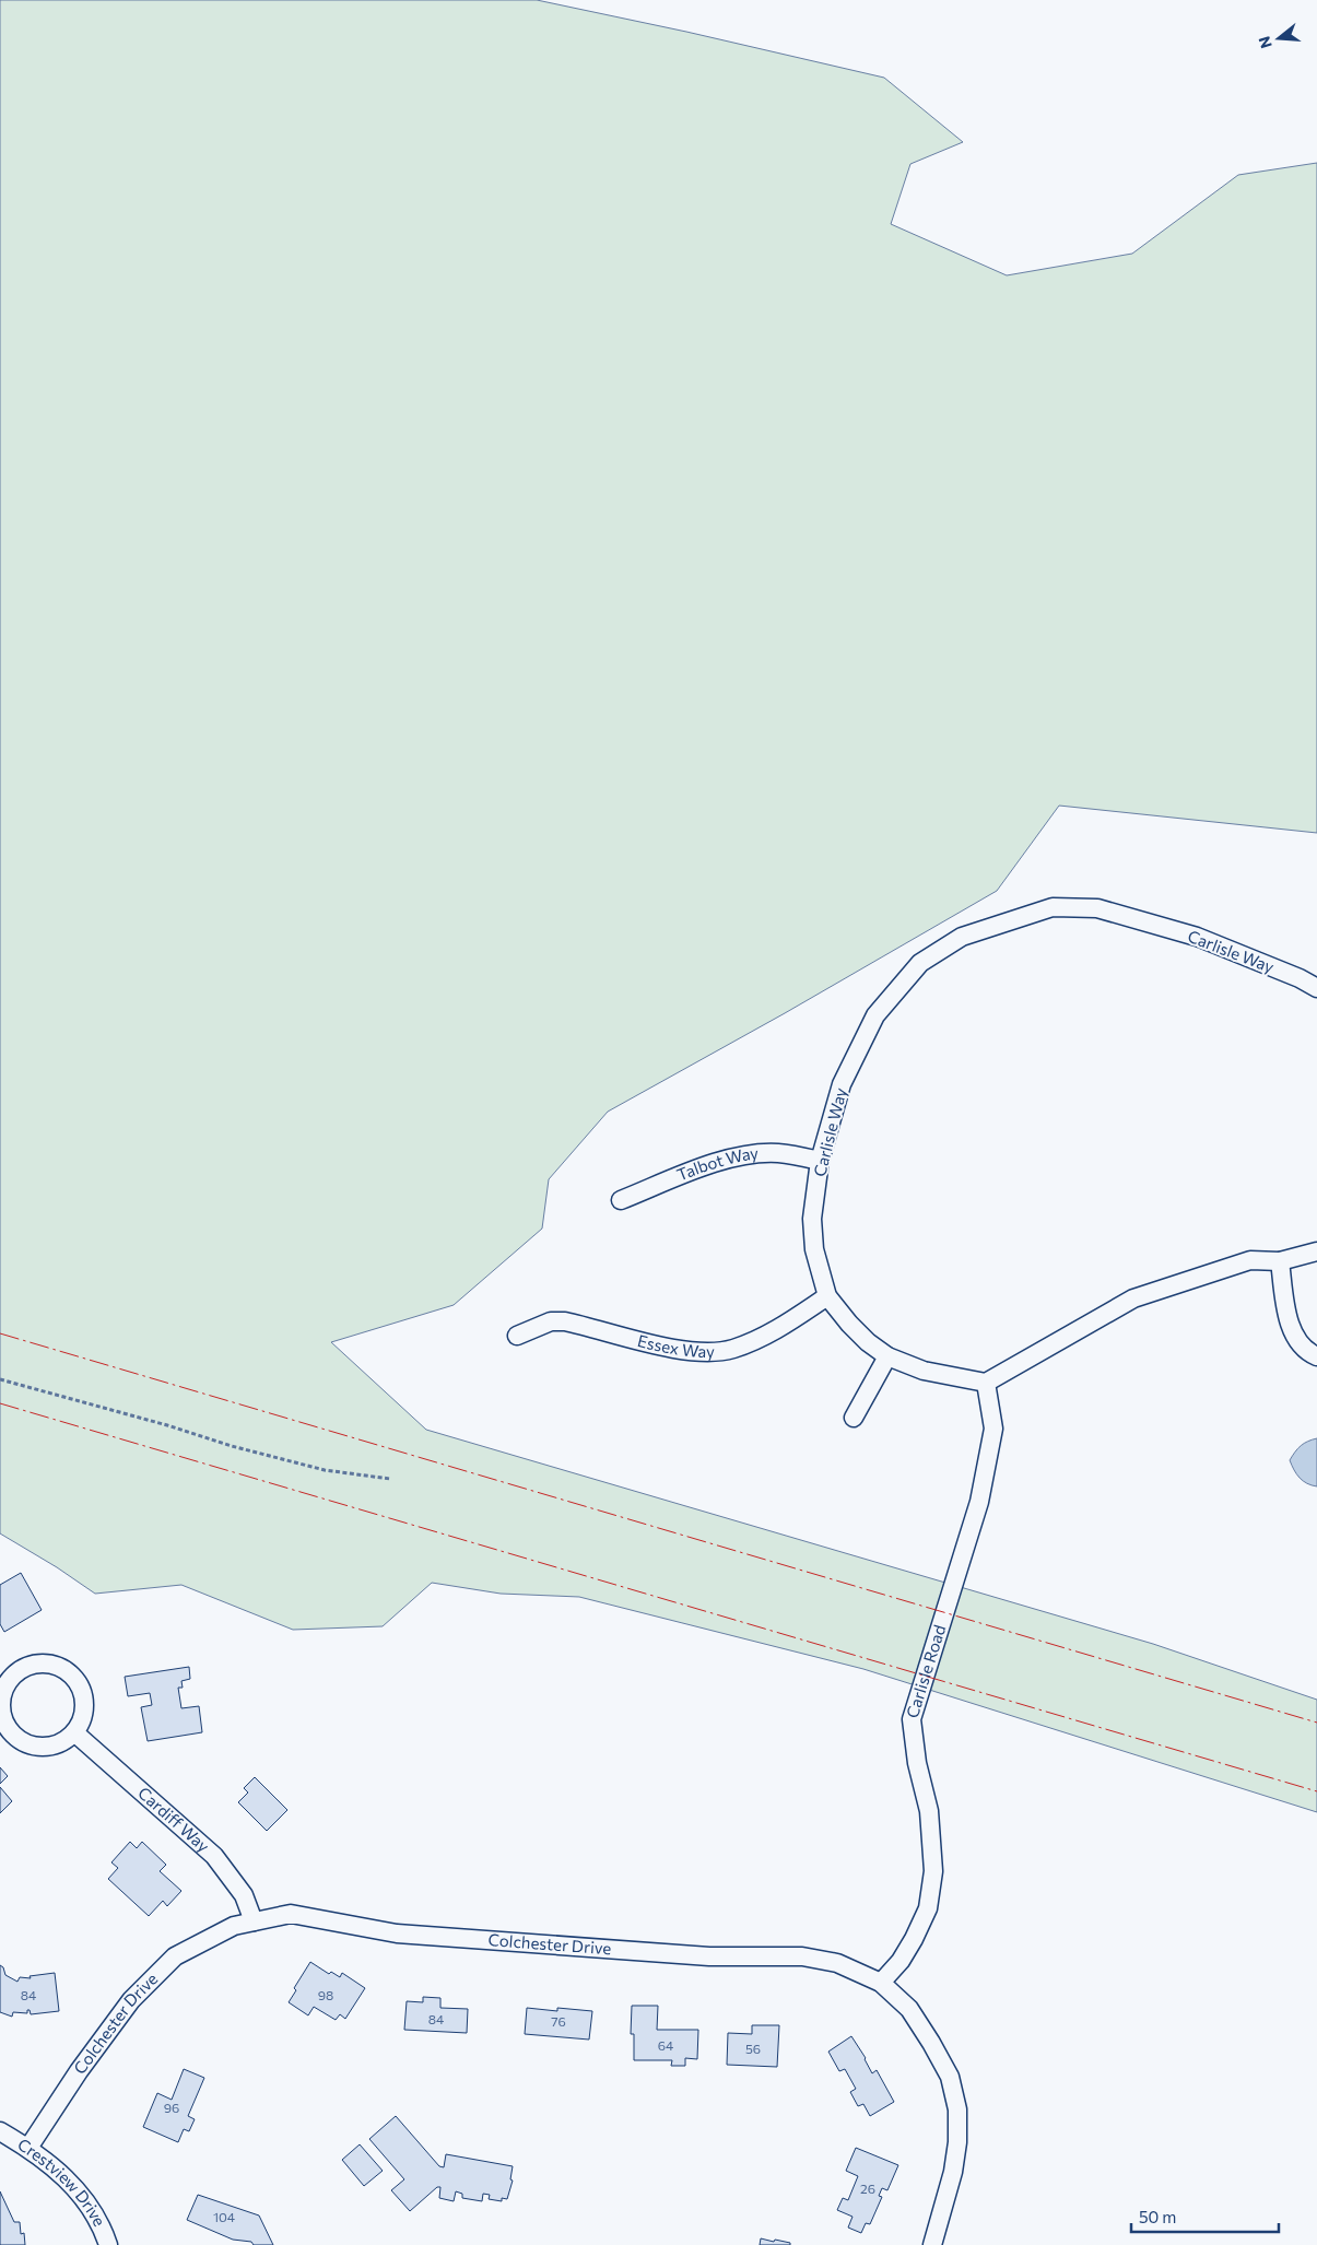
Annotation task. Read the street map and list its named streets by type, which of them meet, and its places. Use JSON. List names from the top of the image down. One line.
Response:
{"streets":{"street":["Carlisle Way","Talbot Way","Essex Way","Carlisle Road","Cardiff Way","Colchester Drive","Crestview Drive"]},"crossings":[["Carlisle Way","Talbot Way"],["Carlisle Way","Essex Way"],["Carlisle Way","Carlisle Road"],["Carlisle Road","Colchester Drive"],["Cardiff Way","Colchester Drive"],["Colchester Drive","Crestview Drive"]],"house_numbers":["84","98","84","76","64","56","96","26","104"],"scale_bar":"50 m","north":"left"}
